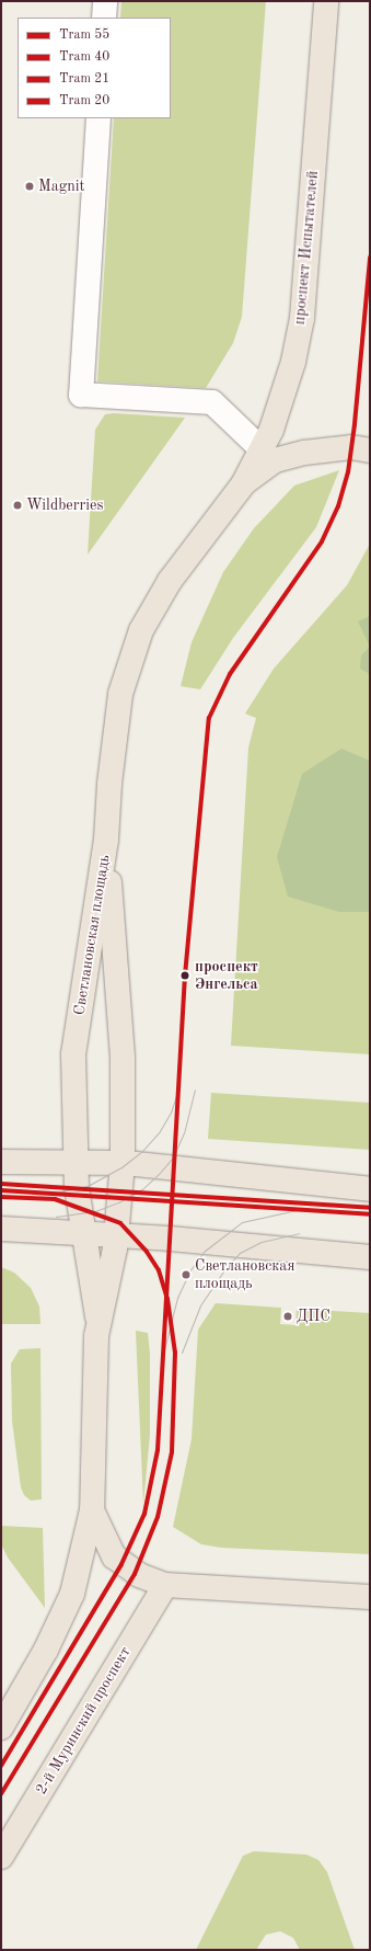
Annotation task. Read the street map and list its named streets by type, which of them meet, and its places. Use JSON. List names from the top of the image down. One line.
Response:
{"streets":{"main road":["проспект Испытателей","Светлановская площадь","2-й Муринский проспект"]},"crossings":[["проспект Испытателей","Светлановская площадь"],["Светлановская площадь","2-й Муринский проспект"]],"places":["Magnit","Wildberries","проспект Энгельса","Светлановская площадь","ДПС"],"lines":["tram line 55","tram line 20","tram line 21","tram line 40"],"legend":["Tram 55","Tram 40","Tram 21","Tram 20"]}
